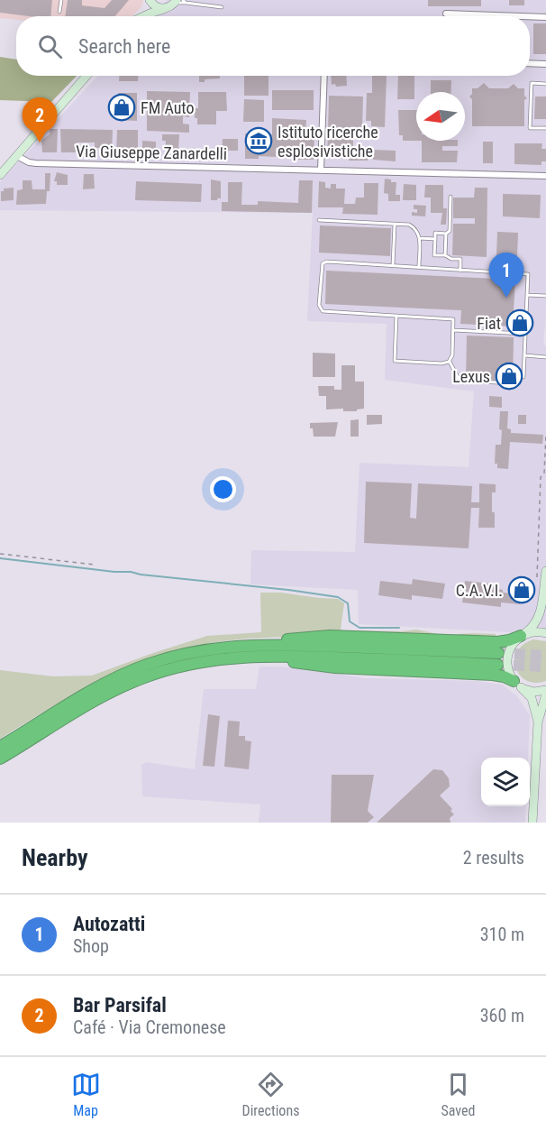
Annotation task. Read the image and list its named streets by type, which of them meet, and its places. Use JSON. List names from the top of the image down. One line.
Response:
{"streets":{"street":["Via Giuseppe Zanardelli"]},"places":{"shop":["FM Auto","Fiat","Lexus","C.A.V.I."],"museum":["Istituto ricerche esplosivistiche"]},"north":"left","page":{"search":"Search here","pins":["2","1"],"heading":["Nearby","2 results"],"list":[{"mark":"1","name":"Autozatti","note":"Shop","value":"310 m"},{"mark":"2","name":"Bar Parsifal","note":"Café · Via Cremonese","value":"360 m"}],"nav":["Map","Directions","Saved"]}}
